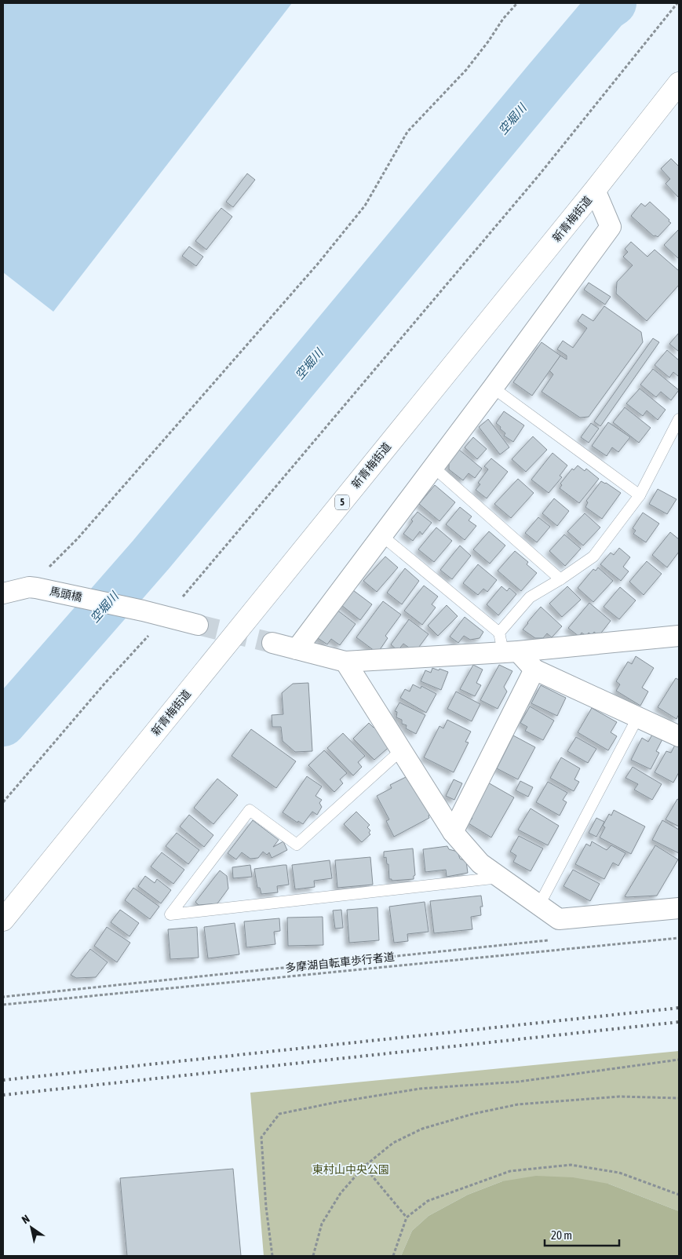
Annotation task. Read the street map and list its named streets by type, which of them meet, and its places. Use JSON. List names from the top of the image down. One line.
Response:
{"streets":{"main road":["新青梅街道","5"],"street":["馬頭橋"],"path":["多摩湖自転車歩行者道"]},"water":["空堀川"],"parks":["東村山中央公園"],"scale_bar":"20 m","north":"top left"}
